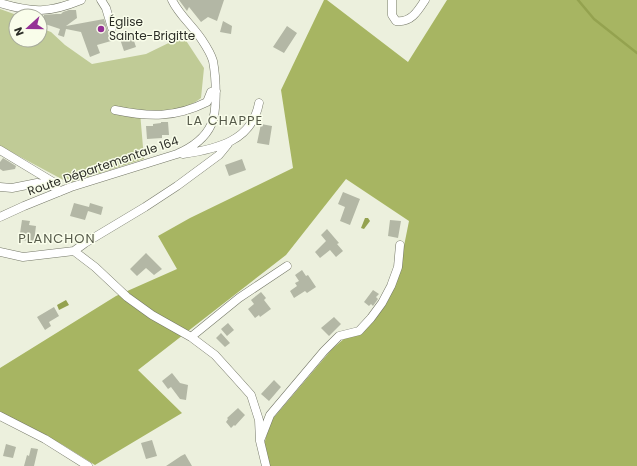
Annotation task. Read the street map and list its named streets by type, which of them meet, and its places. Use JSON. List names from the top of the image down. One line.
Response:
{"streets":{"street":["Route Départementale 164"]},"districts":["LA CHAPPE","PLANCHON"],"places":["Église Sainte-Brigitte"],"north":"left"}
